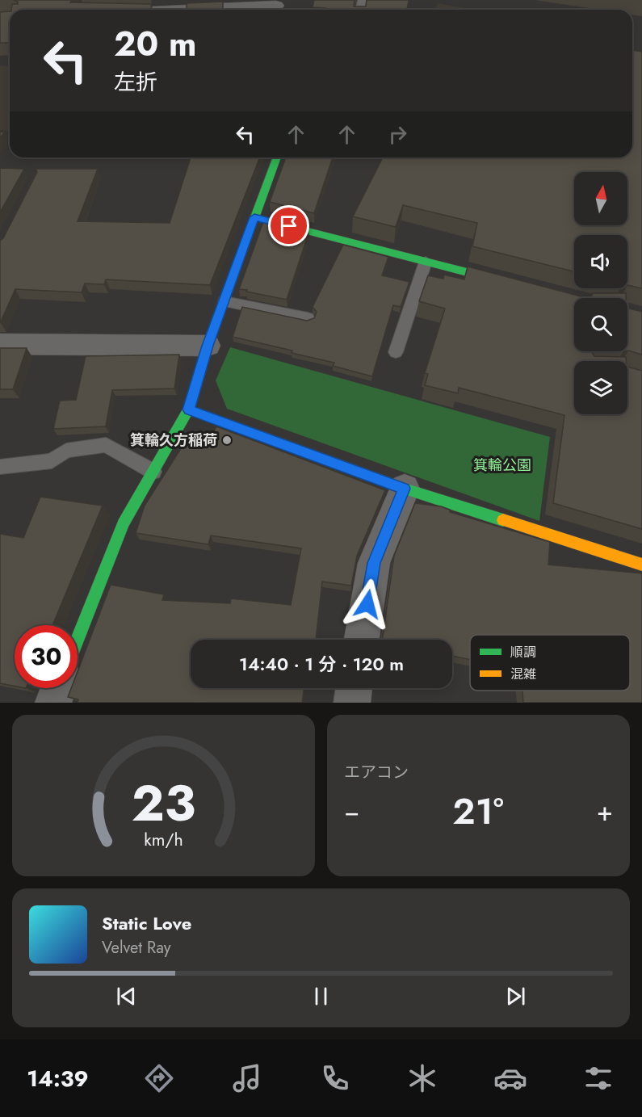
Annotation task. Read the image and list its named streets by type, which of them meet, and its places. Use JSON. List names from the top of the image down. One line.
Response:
{"parks":["箕輪公園"],"places":["箕輪久方稲荷"],"legend":["順調","混雑"],"north":"top","page":{"turn":["20 m","左折"],"limit":"30","trip":"14:40 · 1 分 · 120 m","tile":"エアコン","heat":["−","21°","+"],"song":["Static Love","Velvet Ray"],"tabs":"14:39","gauge":["23","km/h"]}}
